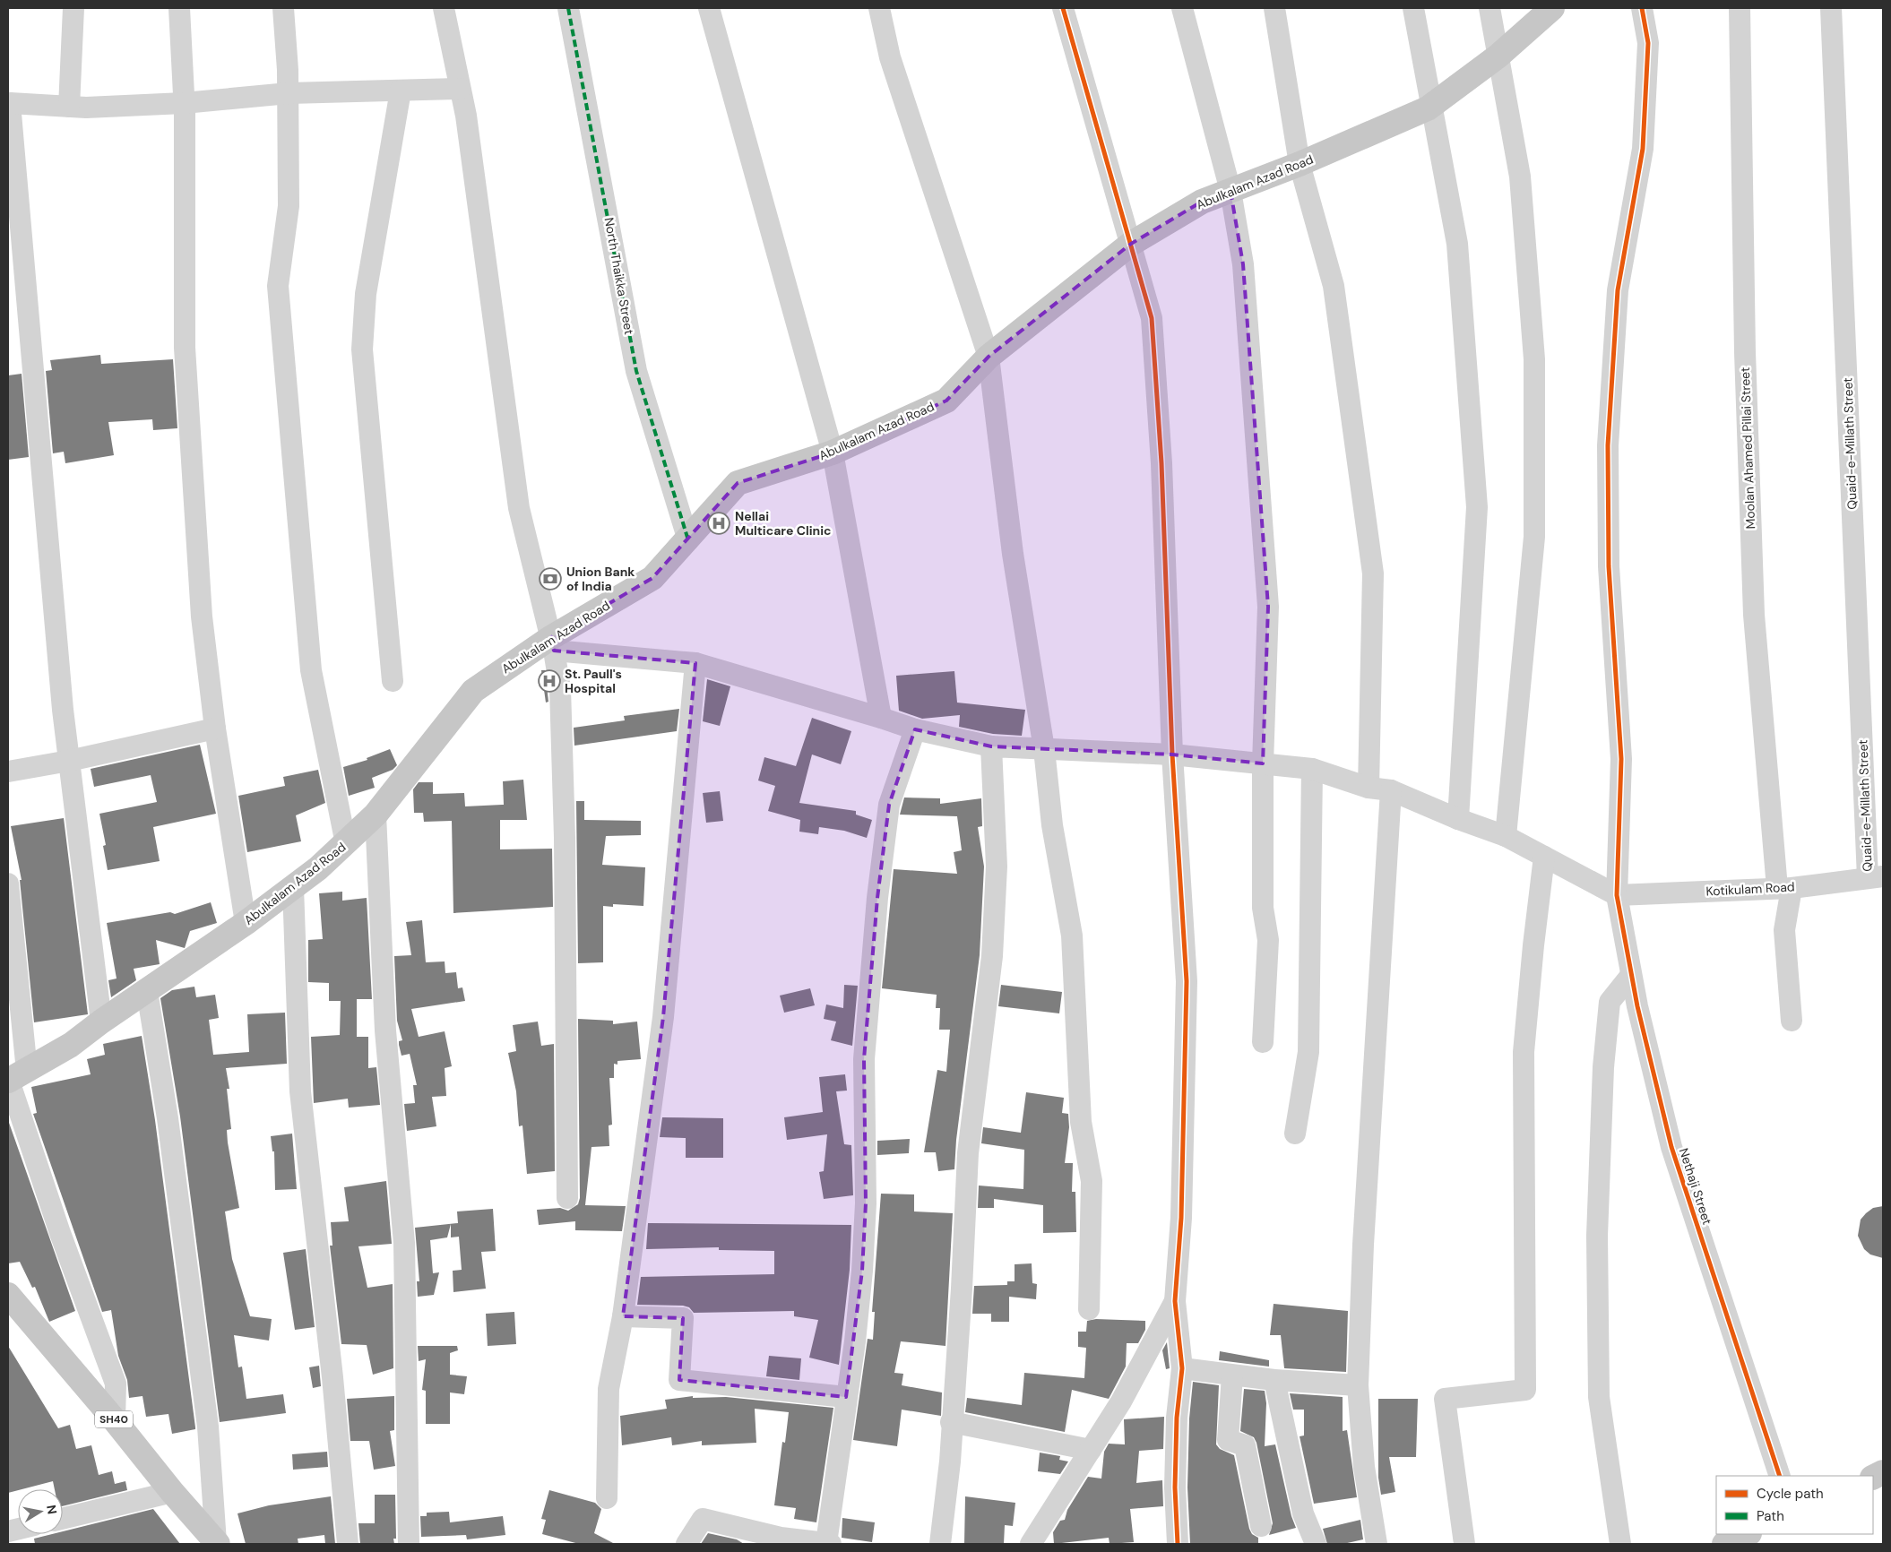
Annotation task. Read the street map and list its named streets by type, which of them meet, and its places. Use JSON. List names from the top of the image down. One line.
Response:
{"streets":{"main road":["Abulkalam Azad Road","SH40"],"street":["North Thaikka Street","Quaid-e-Millath Street","Moolan Ahamed Pillai Street","Kotikulam Road","Nethaji Street"]},"crossings":[["Abulkalam Azad Road","North Thaikka Street"],["Quaid-e-Millath Street","Kotikulam Road"],["Moolan Ahamed Pillai Street","Kotikulam Road"],["Kotikulam Road","Nethaji Street"]],"places":{"hospital":["Nellai Multicare Clinic","St. Paull's Hospital"],"bank":["Union Bank of India"]},"legend":["Cycle path","Path"],"north":"right"}
